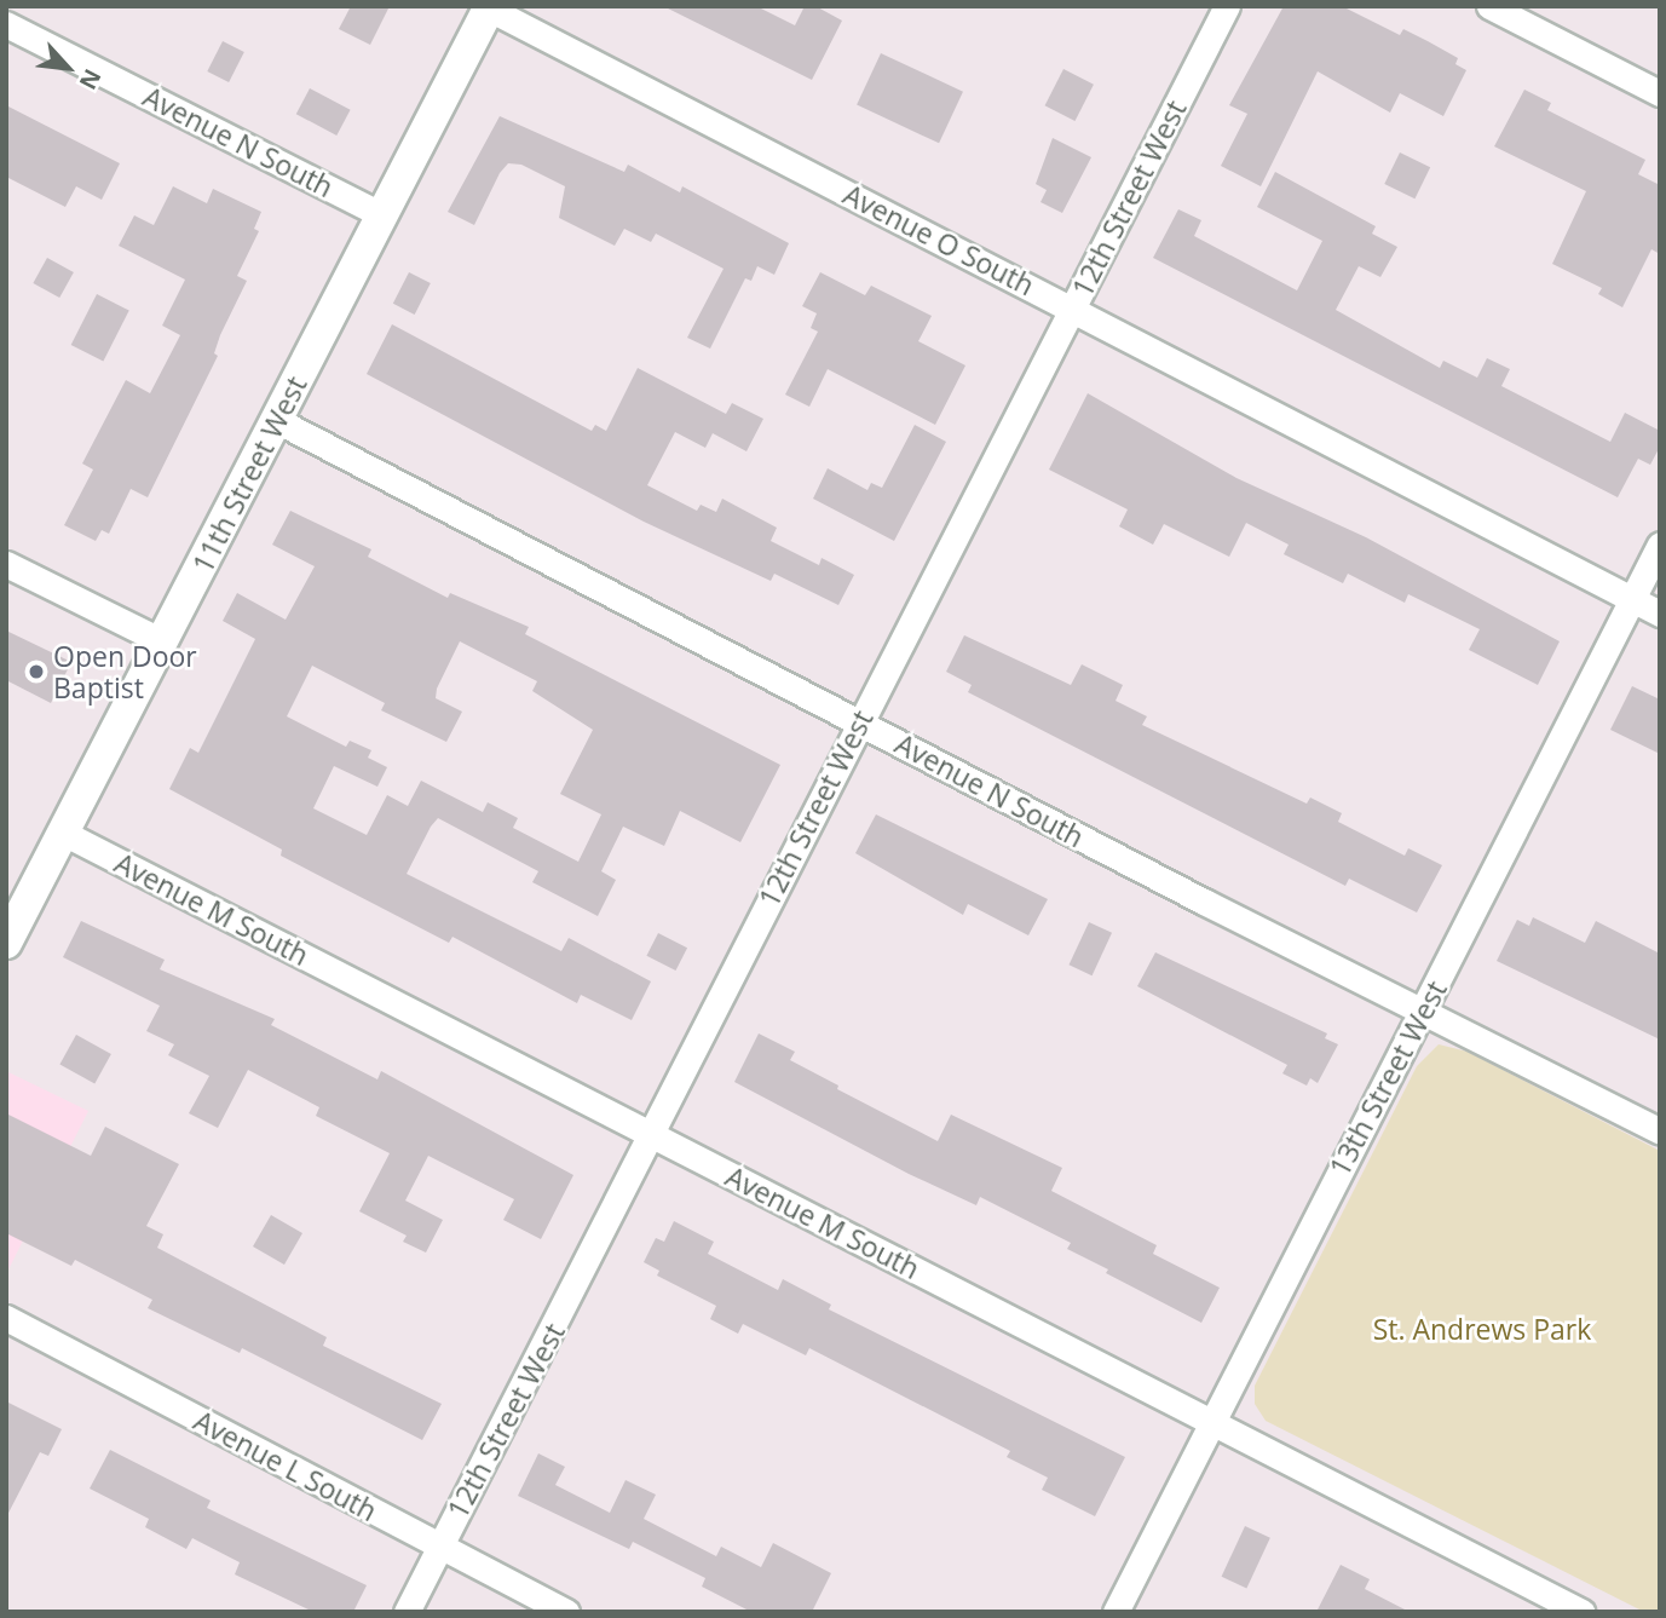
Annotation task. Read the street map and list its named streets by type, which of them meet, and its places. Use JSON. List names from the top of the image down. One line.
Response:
{"streets":{"street":["Avenue N South","12th Street West","Avenue O South","11th Street West","Avenue M South","13th Street West","Avenue L South"]},"crossings":[["Avenue N South","12th Street West"],["Avenue N South","11th Street West"],["Avenue N South","13th Street West"],["12th Street West","Avenue O South"],["12th Street West","Avenue M South"],["12th Street West","Avenue L South"],["Avenue O South","11th Street West"],["Avenue O South","13th Street West"],["11th Street West","Avenue M South"],["Avenue M South","13th Street West"]],"parks":["St. Andrews Park"],"places":["Open Door Baptist"],"north":"bottom right"}
